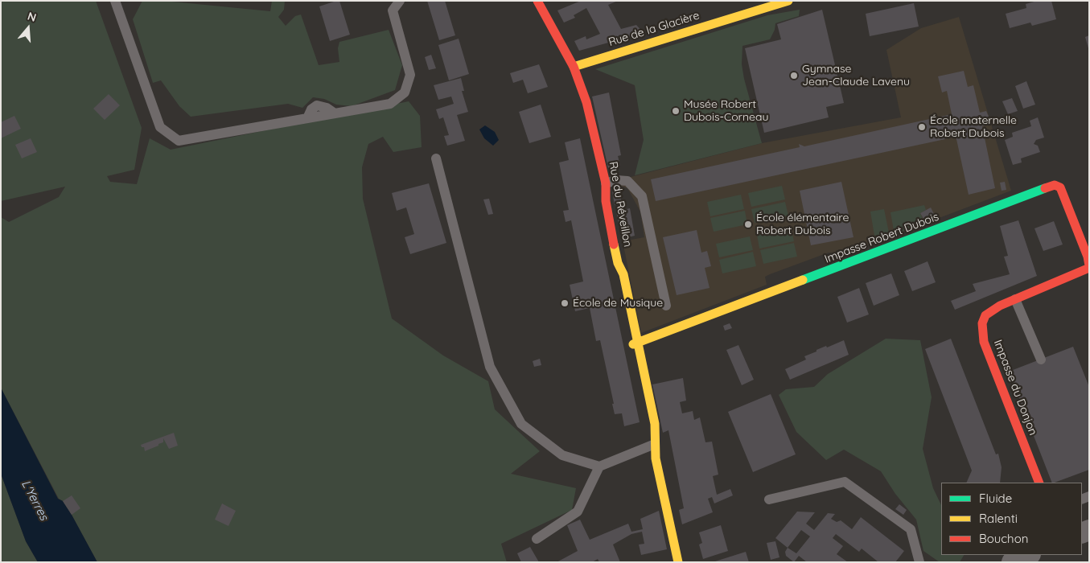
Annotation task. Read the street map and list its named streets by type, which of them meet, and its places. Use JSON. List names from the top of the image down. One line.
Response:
{"streets":{"street":["Rue de la Glacière","Rue du Réveillon","Impasse Robert Dubois","Impasse du Donjon"]},"crossings":[["Rue de la Glacière","Rue du Réveillon"],["Rue du Réveillon","Impasse Robert Dubois"],["Impasse Robert Dubois","Impasse du Donjon"]],"water":["L'Yerres"],"places":["Gymnase Jean-Claude Lavenu","Musée Robert Dubois-Corneau","École maternelle Robert Dubois","École élémentaire Robert Dubois","École de Musique"],"legend":["Fluide","Ralenti","Bouchon"],"north":"top"}
